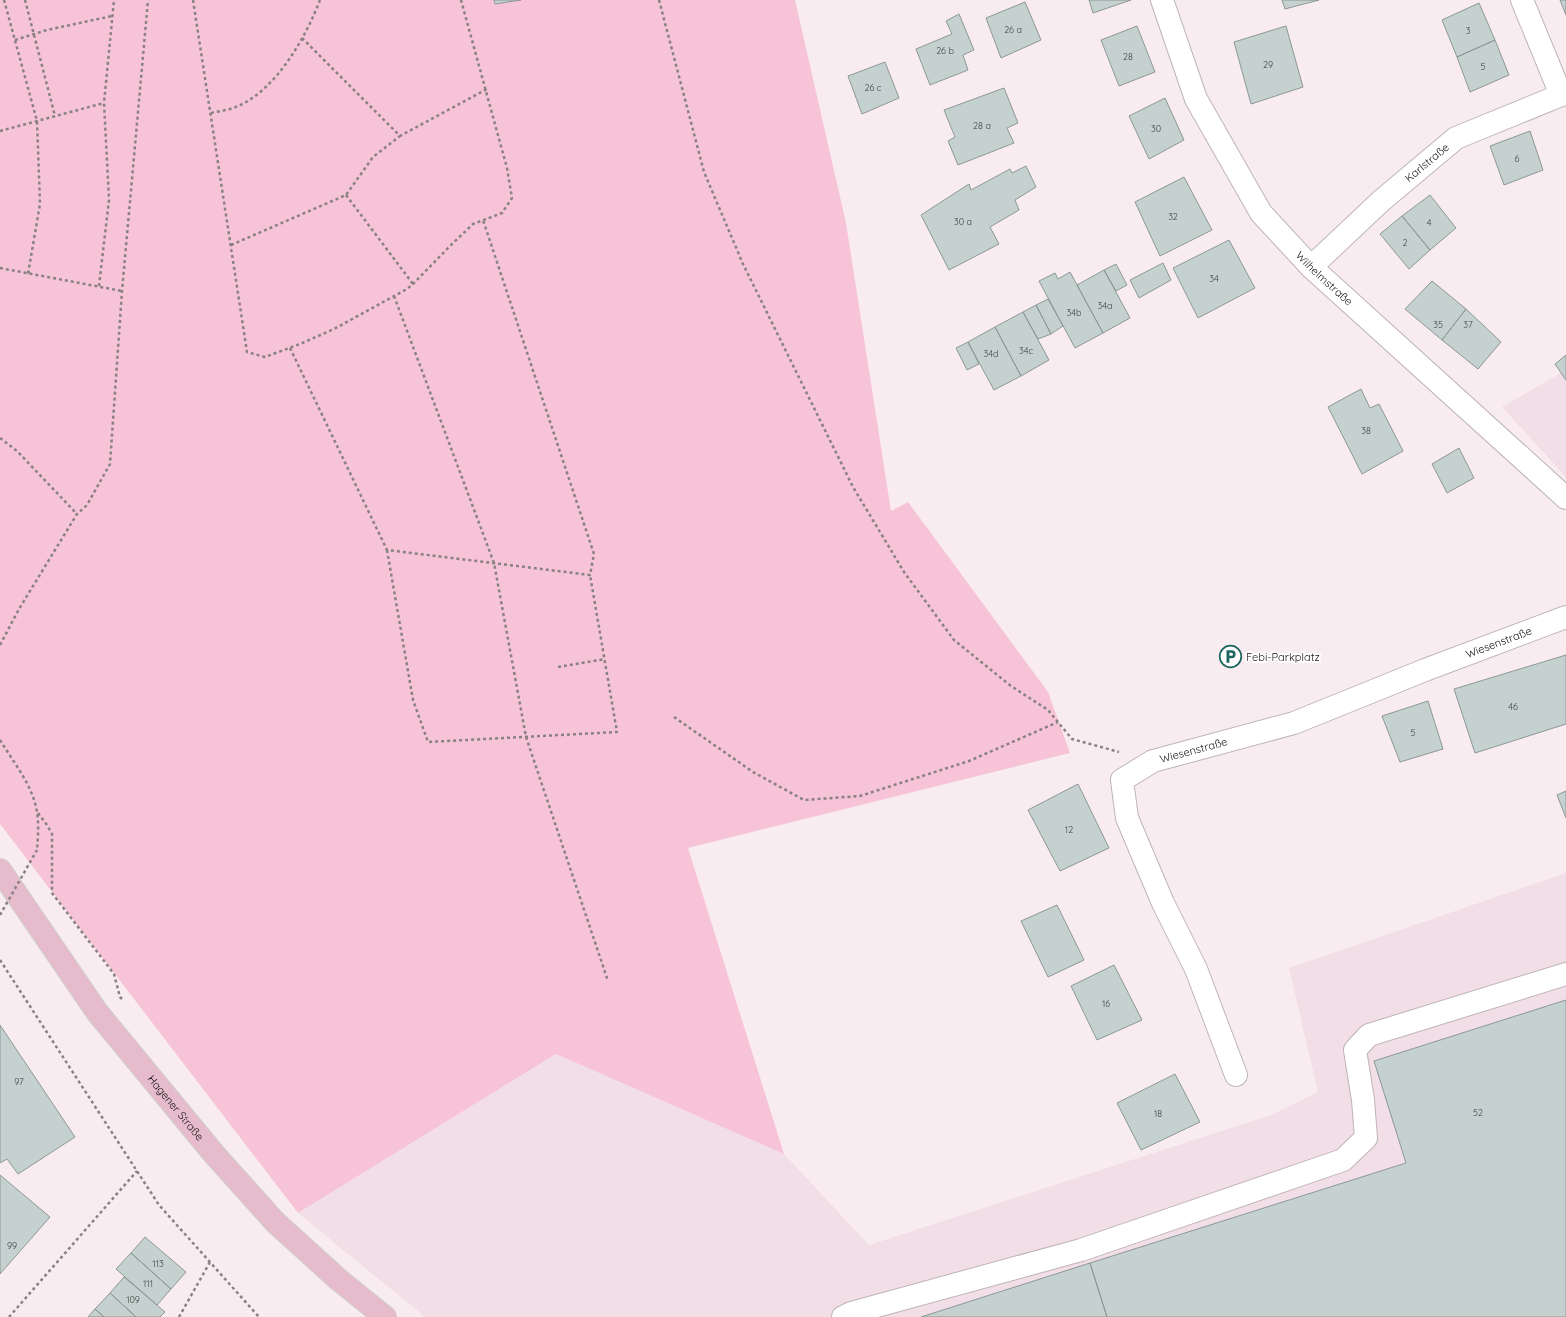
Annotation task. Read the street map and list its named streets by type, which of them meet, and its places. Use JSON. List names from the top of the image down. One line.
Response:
{"streets":{"main road":["Hagener Straße"],"street":["Karlstraße","Wilhelmstraße","Wiesenstraße"]},"crossings":[["Karlstraße","Wilhelmstraße"]],"places":{"parking":["Febi-Parkplatz"]},"house_numbers":["26 a","3","26 b","28","29","5","26 c","28 a","30","6","32","30 a","4","2","34","34a","34b","35","37","34c","34d","38","46","5","12","16","97","52","18","99","113","111","109"]}
